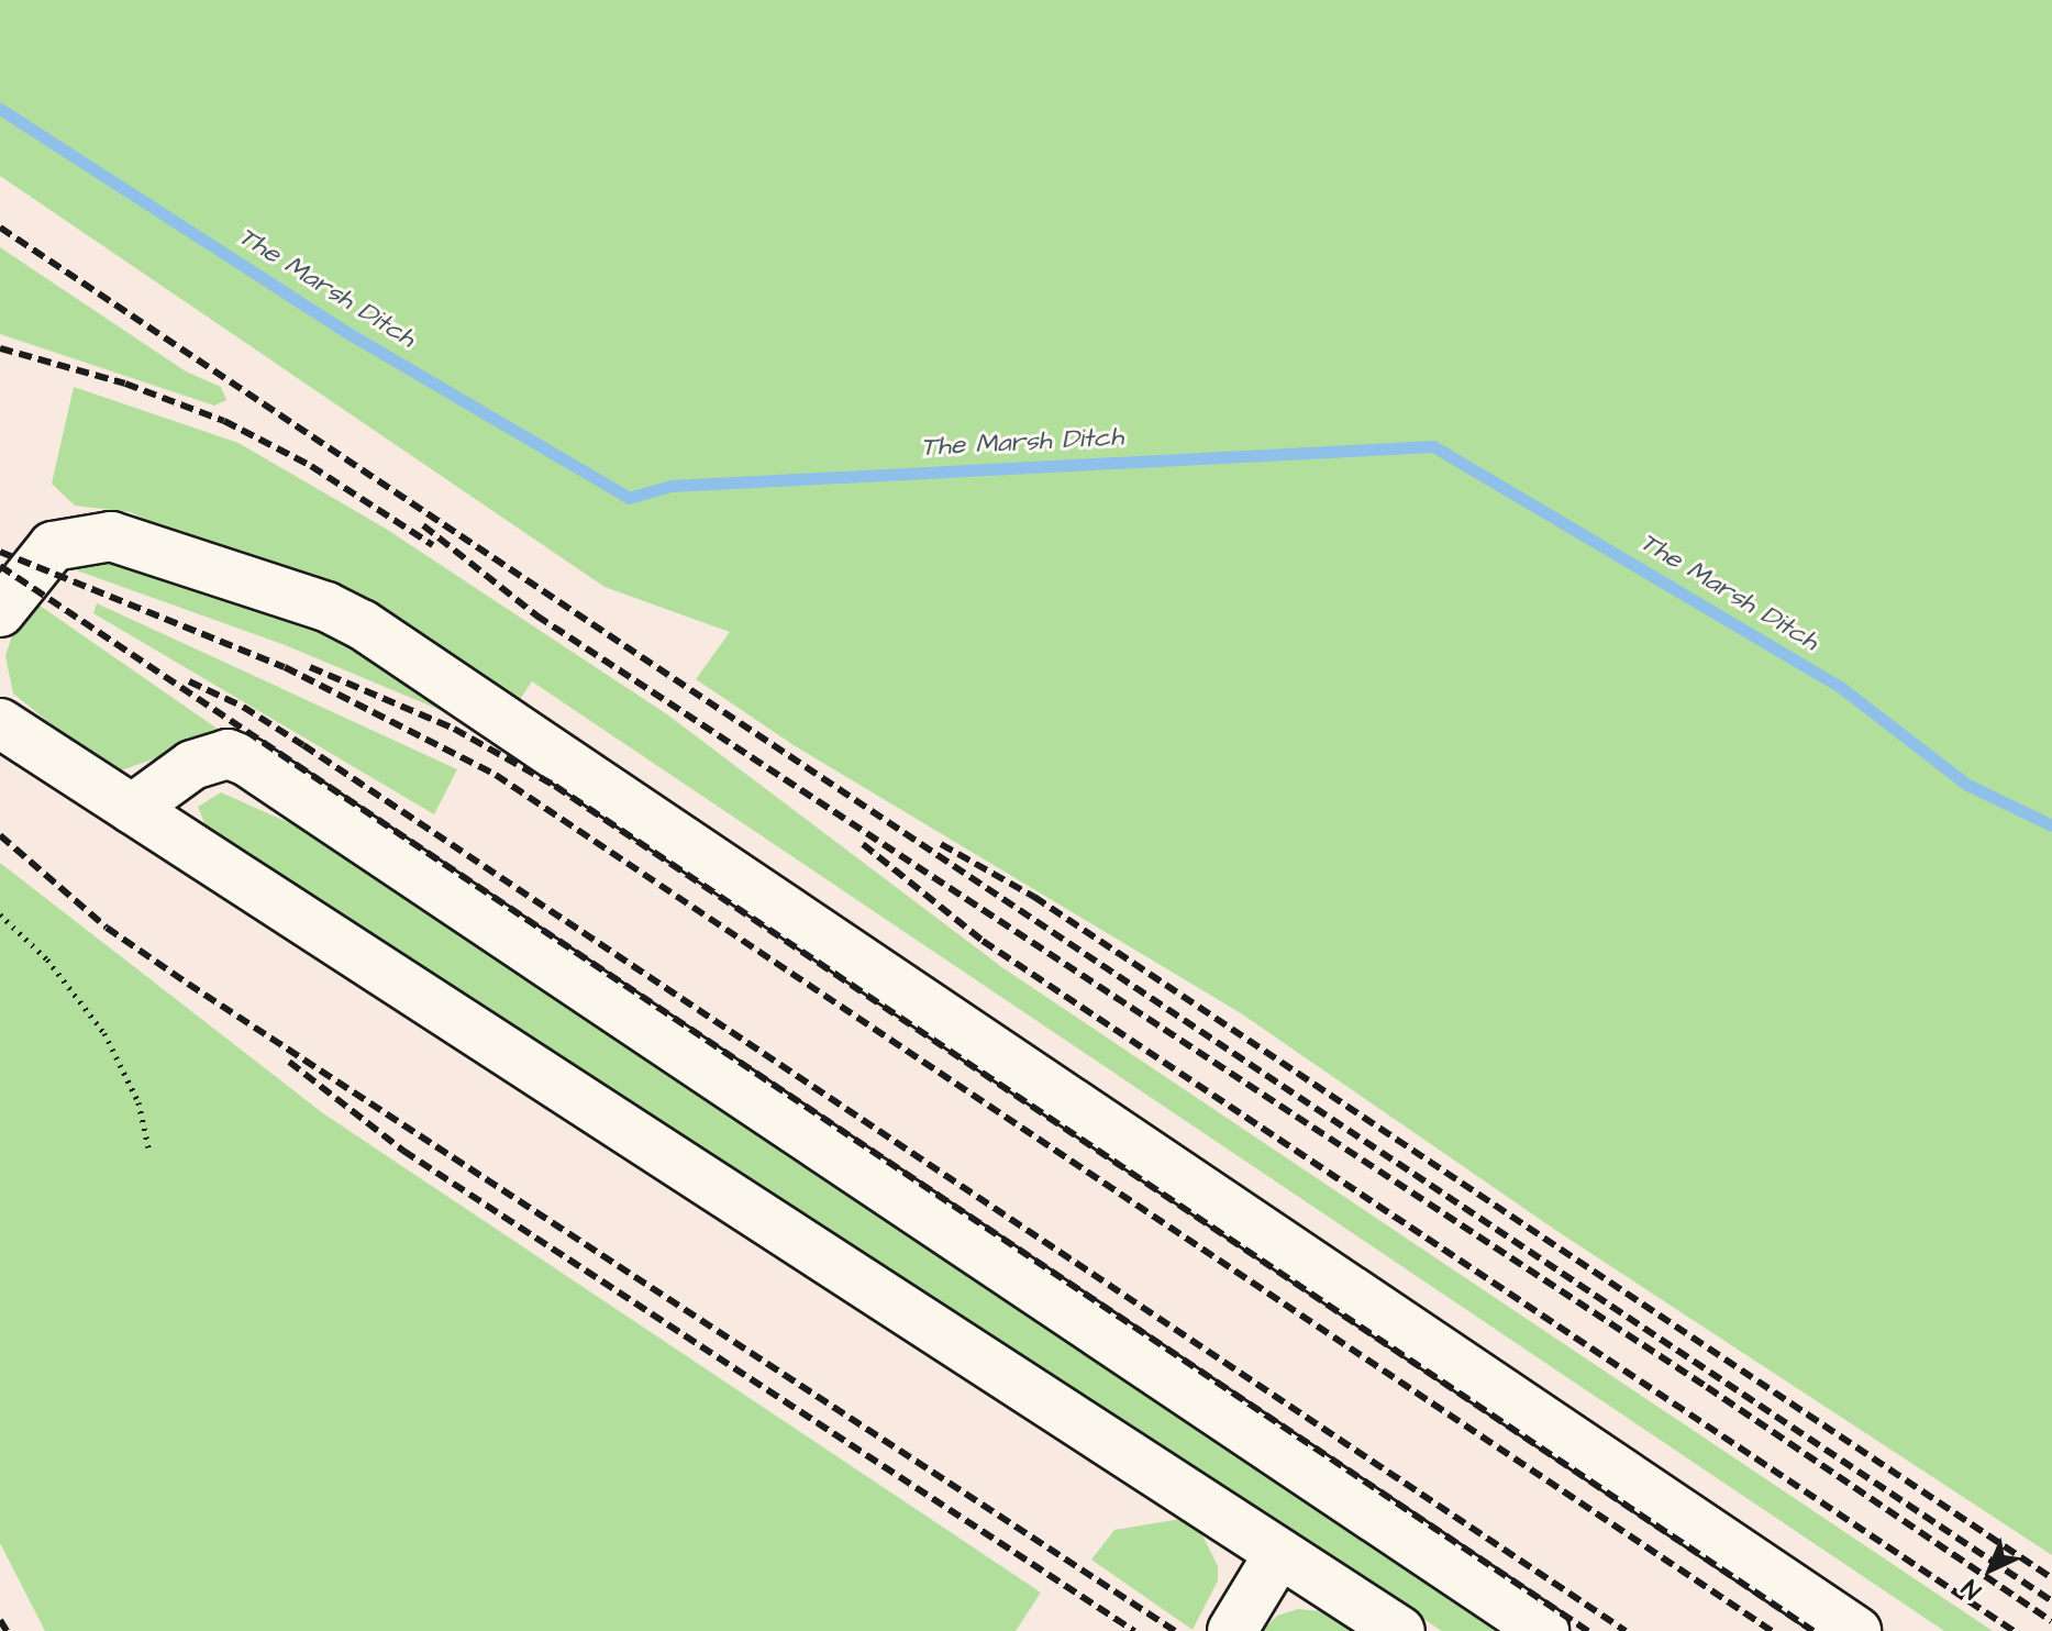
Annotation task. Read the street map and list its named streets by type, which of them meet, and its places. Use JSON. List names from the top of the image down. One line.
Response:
{"water":["The Marsh Ditch"],"north":"bottom left"}
